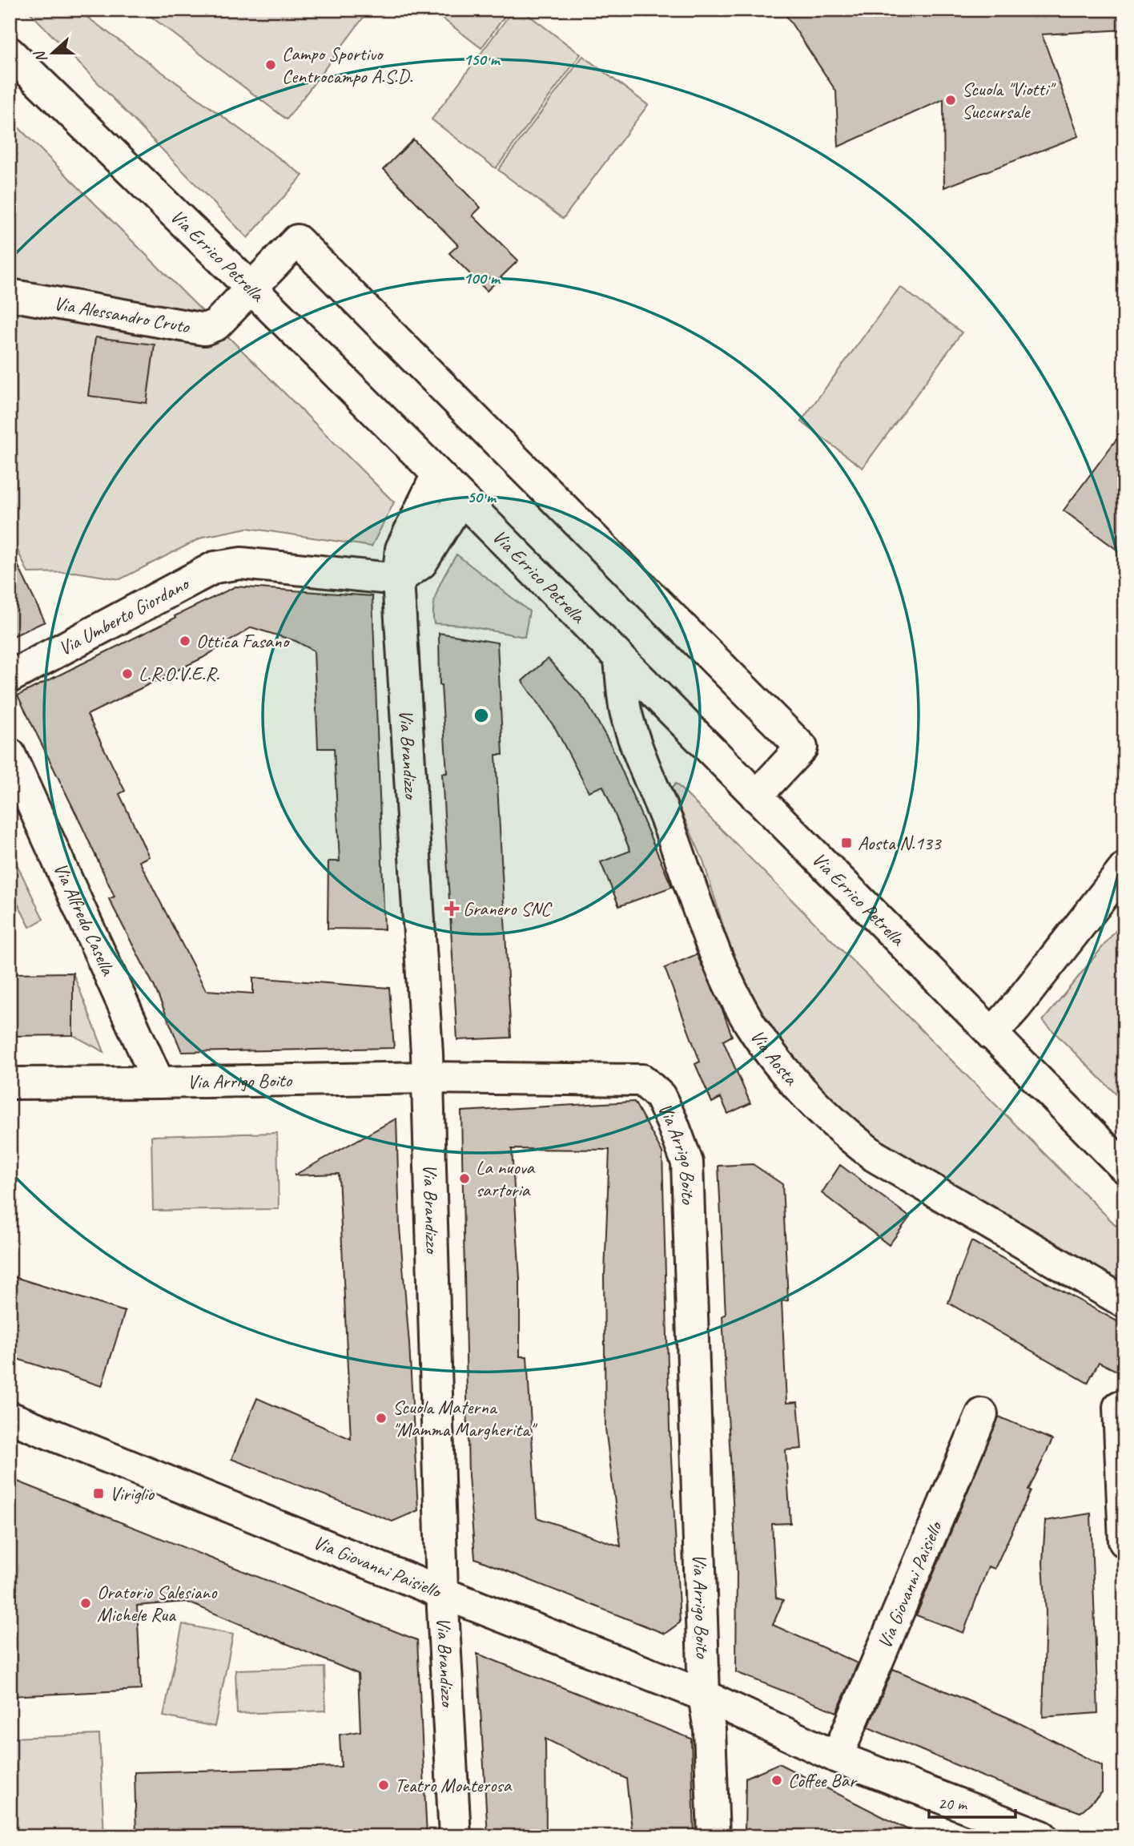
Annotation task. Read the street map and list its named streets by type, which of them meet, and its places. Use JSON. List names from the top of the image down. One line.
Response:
{"streets":{"street":["Via Errico Petrella","Via Alessandro Cruto","Via Umberto Giordano","Via Brandizzo","Via Alfredo Casella","Via Aosta","Via Arrigo Boito","Via Giovanni Paisiello"]},"crossings":[["Via Errico Petrella","Via Alessandro Cruto"],["Via Errico Petrella","Via Brandizzo"],["Via Errico Petrella","Via Aosta"],["Via Umberto Giordano","Via Brandizzo"],["Via Brandizzo","Via Arrigo Boito"],["Via Brandizzo","Via Giovanni Paisiello"],["Via Alfredo Casella","Via Arrigo Boito"],["Via Arrigo Boito","Via Giovanni Paisiello"]],"places":{"other":["Campo Sportivo Centrocampo A.S.D.","Scuola \"Viotti\" Succursale","Ottica Fasano","L.R.O.V.E.R.","La nuova sartoria","Scuola Materna \"Mamma Margherita\"","Oratorio Salesiano Michele Rua","Coffee Bar","Teatro Monterosa"],"transit":["Aosta N.133","Viriglio"],"health":["Granero SNC"]},"scale_bar":"20 m","north":"left","rings":["150 m","100 m","50 m"]}
